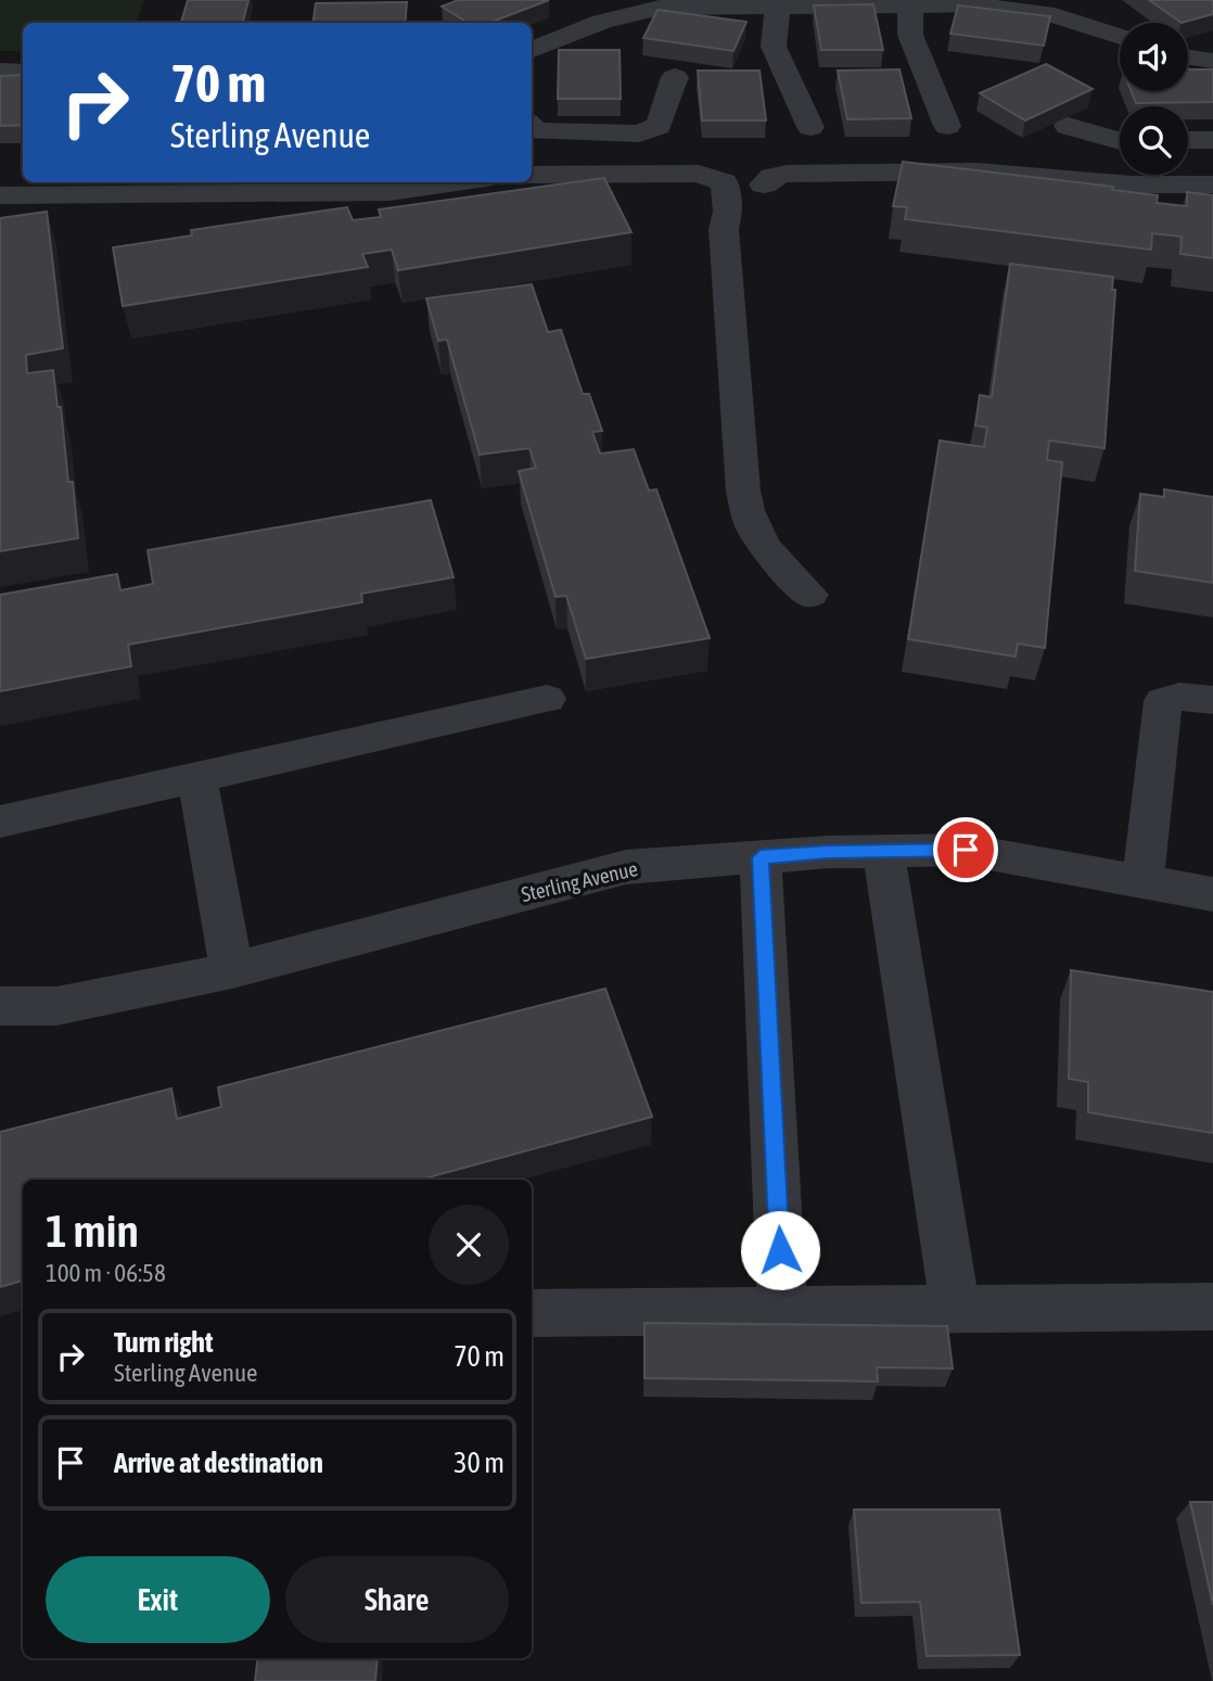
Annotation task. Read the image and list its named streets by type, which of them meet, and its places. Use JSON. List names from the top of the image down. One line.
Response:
{"streets":{"street":["Sterling Avenue"]},"page":{"turn":["70 m","Sterling Avenue"],"heading":["1 min","100 m · 06:58"],"list":[{"name":"Turn right","note":"Sterling Avenue","value":"70 m"},{"name":"Arrive at destination","value":"30 m"}],"buttons":["Exit","Share"]}}
